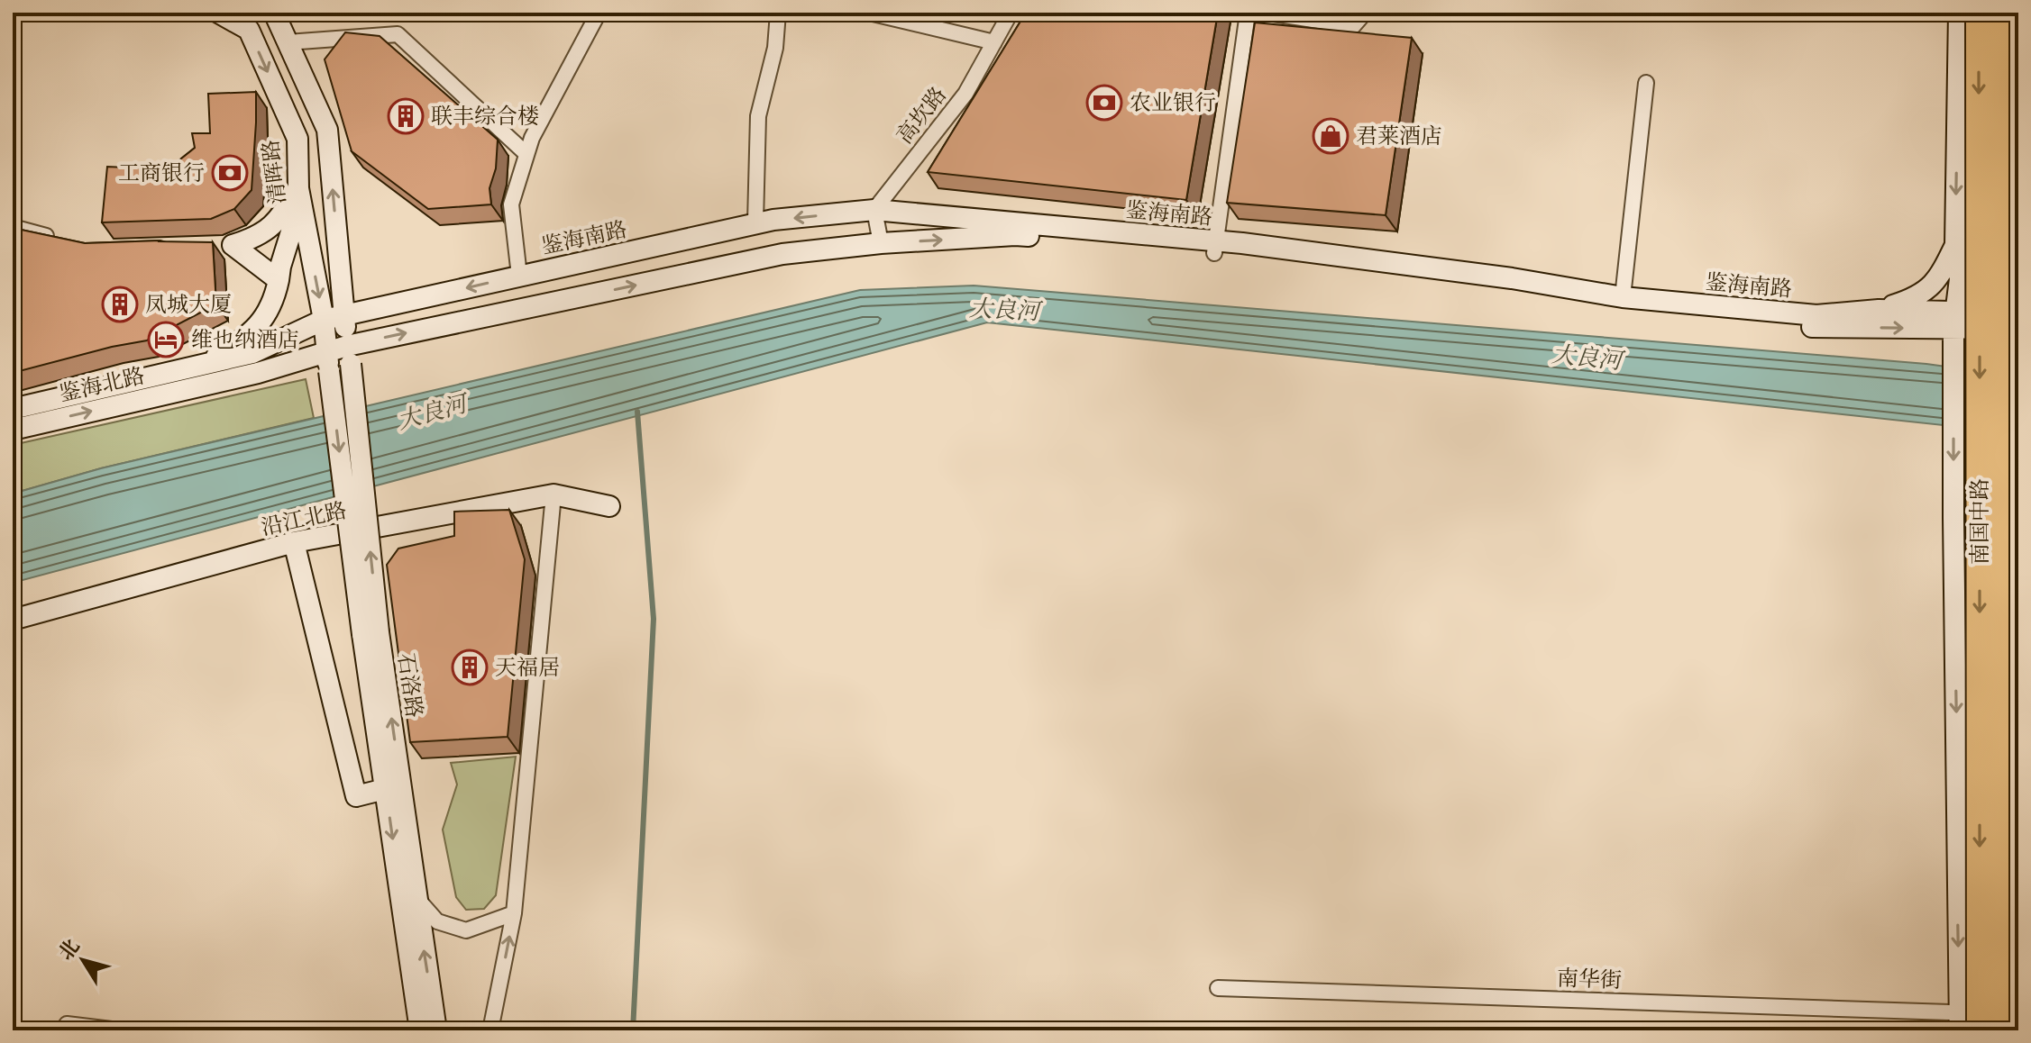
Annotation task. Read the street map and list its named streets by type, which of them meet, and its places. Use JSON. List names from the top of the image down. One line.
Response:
{"streets":{"highway":["南国中路"],"main road":["清晖路","鉴海南路","鉴海北路","沿江北路","石洛路"],"street":["高坎路","南华街"]},"crossings":[["高坎路","鉴海南路"],["清晖路","鉴海南路"],["清晖路","鉴海北路"],["清晖路","石洛路"],["鉴海南路","鉴海北路"],["鉴海南路","南国中路"],["鉴海南路","石洛路"],["鉴海北路","石洛路"],["南国中路","南华街"]],"one_way":["南国中路"],"water":["大良河"],"places":{"bank":["农业银行","工商银行"],"building":["联丰综合楼","凤城大厦","天福居"],"shop":["君莱酒店"],"hotel":["维也纳酒店"]},"north":"top left"}
